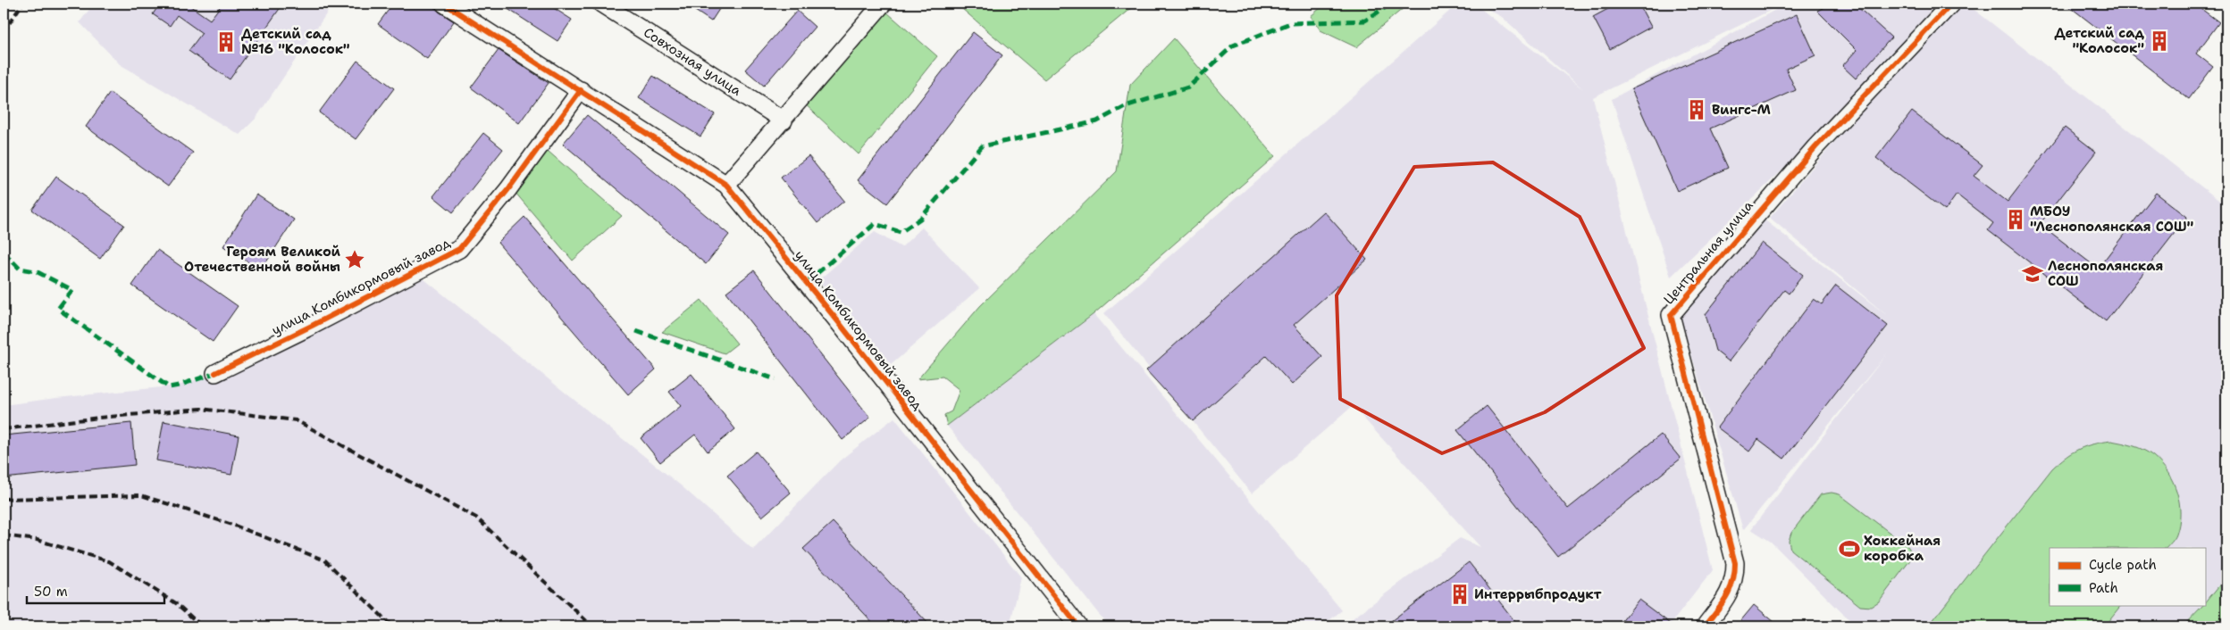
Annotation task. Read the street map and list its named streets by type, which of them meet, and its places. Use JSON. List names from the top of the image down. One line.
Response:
{"streets":{"street":["Совхозная улица","Центральная улица","улица Комбикормовый завод"]},"places":{"building":["Детский сад \"Колосок\"","Детский сад №16 \"Колосок\"","Вингс-М","МБОУ \"Леснополянская СОШ\"","Интеррыбпродукт"],"place":["Героям Великой Отечественной войны"],"school or university":["Леснополянская СОШ"],"sports":["Хоккейная коробка"]},"legend":["Cycle path","Path"],"scale_bar":"50 m"}
